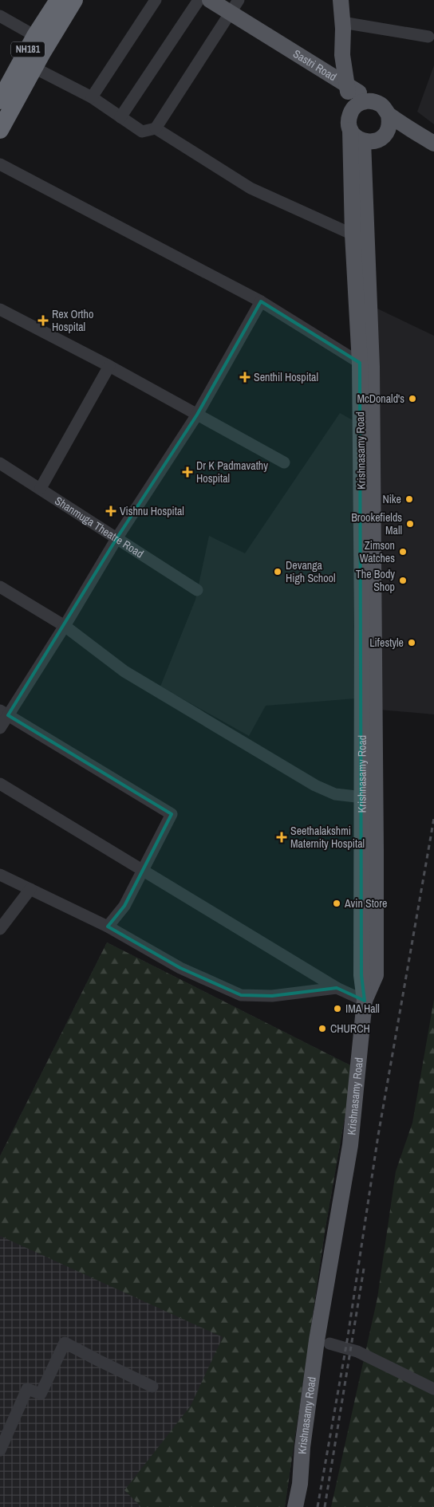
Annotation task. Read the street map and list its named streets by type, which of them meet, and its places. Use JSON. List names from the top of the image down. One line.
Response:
{"streets":{"highway":["NH181"],"main road":["Sastri Road","Krishnasamy Road"],"street":["Shanmuga Theatre Road"]},"crossings":[["Sastri Road","Krishnasamy Road"]],"places":{"health":["Rex Ortho Hospital","Senthil Hospital","Dr K Padmavathy Hospital","Vishnu Hospital","Seethalakshmi Maternity Hospital"],"other":["McDonald's","Nike","Brookefields Mall","Zimson Watches","Devanga High School","The Body Shop","Lifestyle","Avin Store","IMA Hall","CHURCH"]}}
